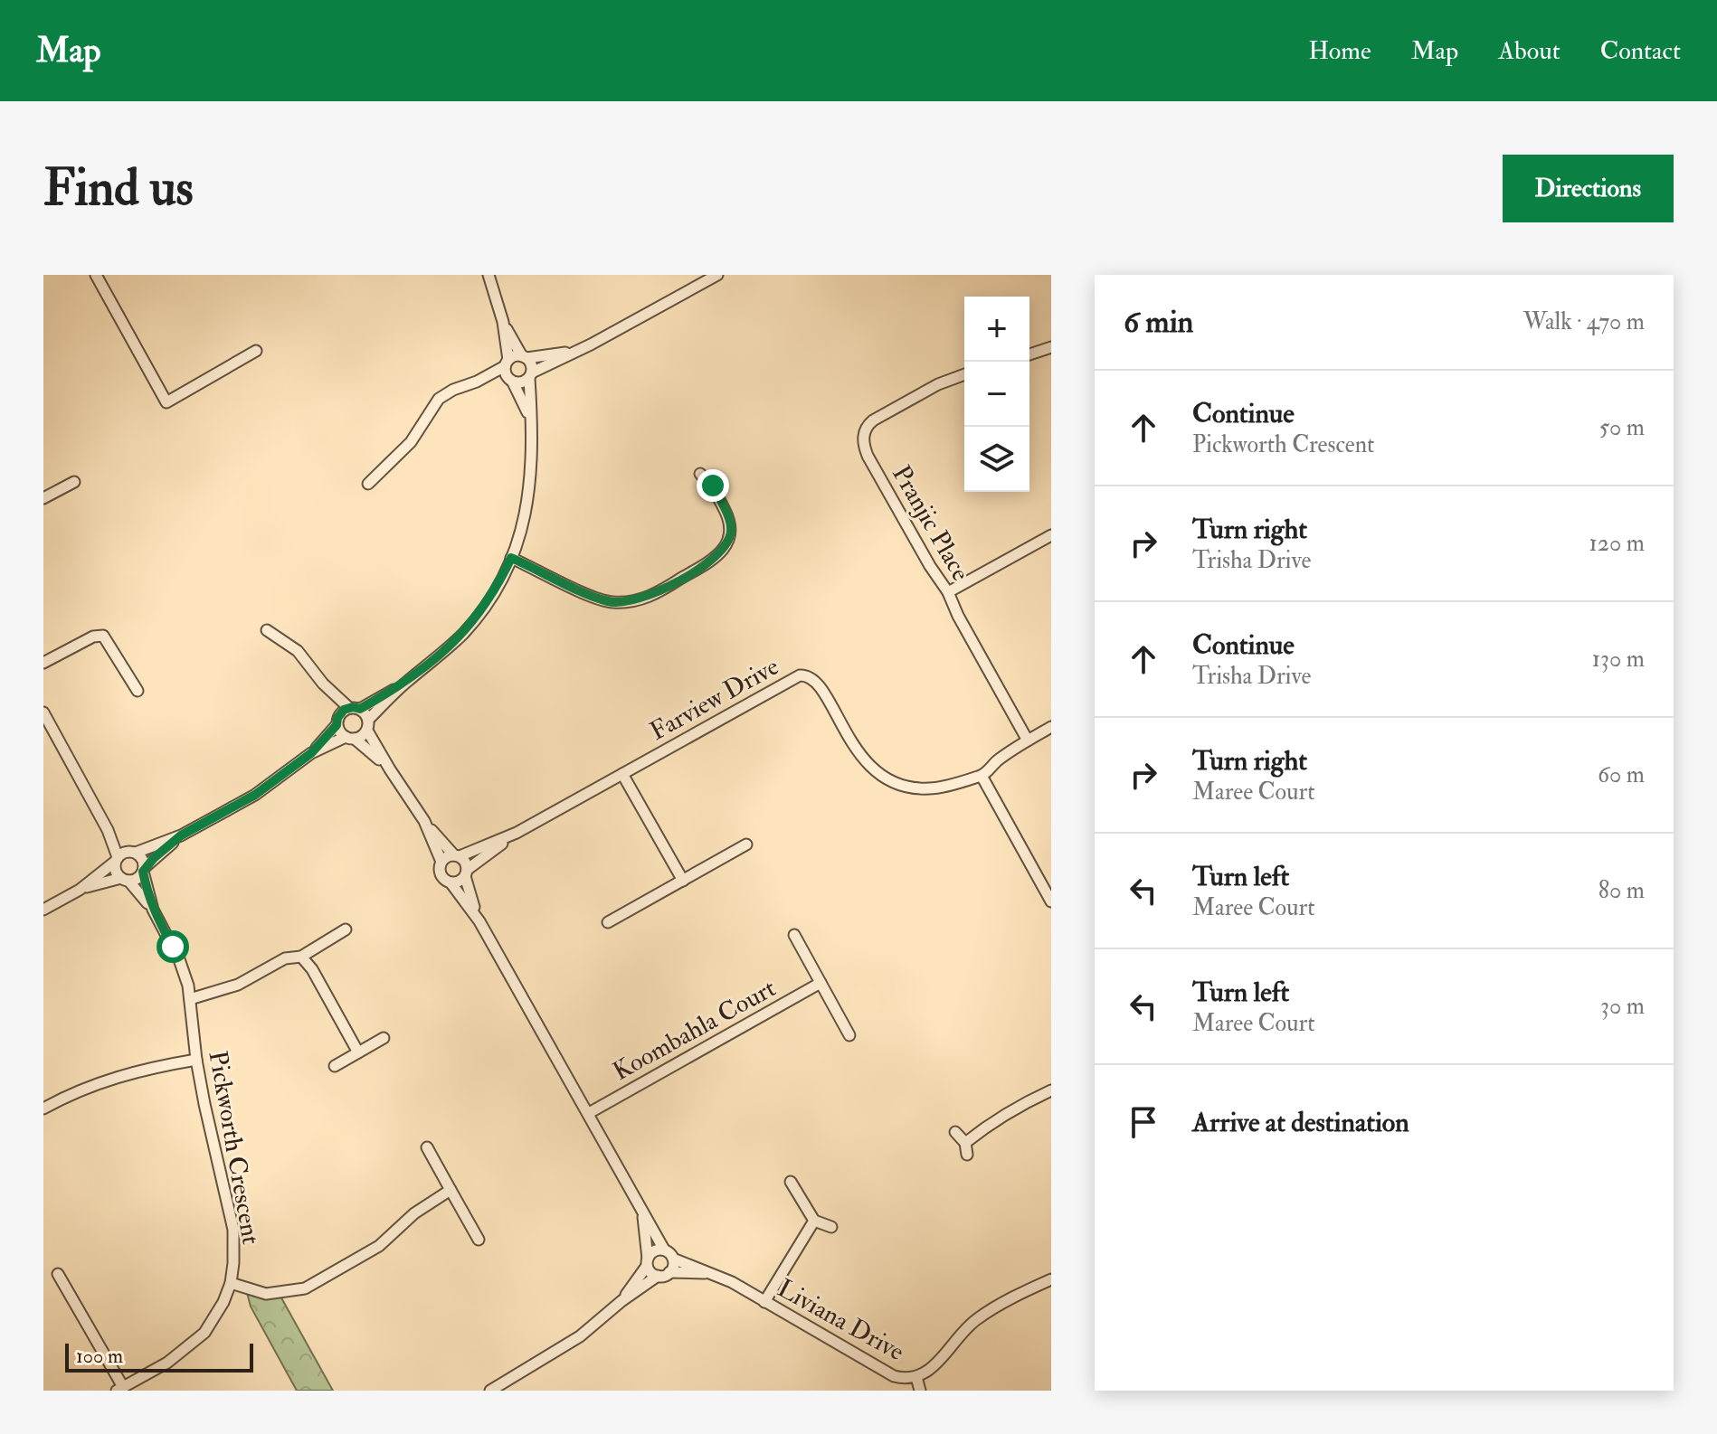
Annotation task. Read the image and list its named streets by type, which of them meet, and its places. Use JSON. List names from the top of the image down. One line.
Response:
{"streets":{"street":["Pranjic Place","Farview Drive","Koombahla Court","Pickworth Crescent","Liviana Drive"]},"scale_bar":"100 m","page":{"header":"Map","nav":["Home","Map","About","Contact"],"buttons":"Directions","title":"Find us","heading":["6 min","Walk · 470 m"],"map_buttons":["+","−"],"list":[["Continue","Pickworth Crescent","50 m"],["Turn right","Trisha Drive","120 m"],["Continue","Trisha Drive","130 m"],["Turn right","Maree Court","60 m"],["Turn left","Maree Court","80 m"],["Turn left","Maree Court","30 m"],"Arrive at destination"],"scale":"100 m"}}
